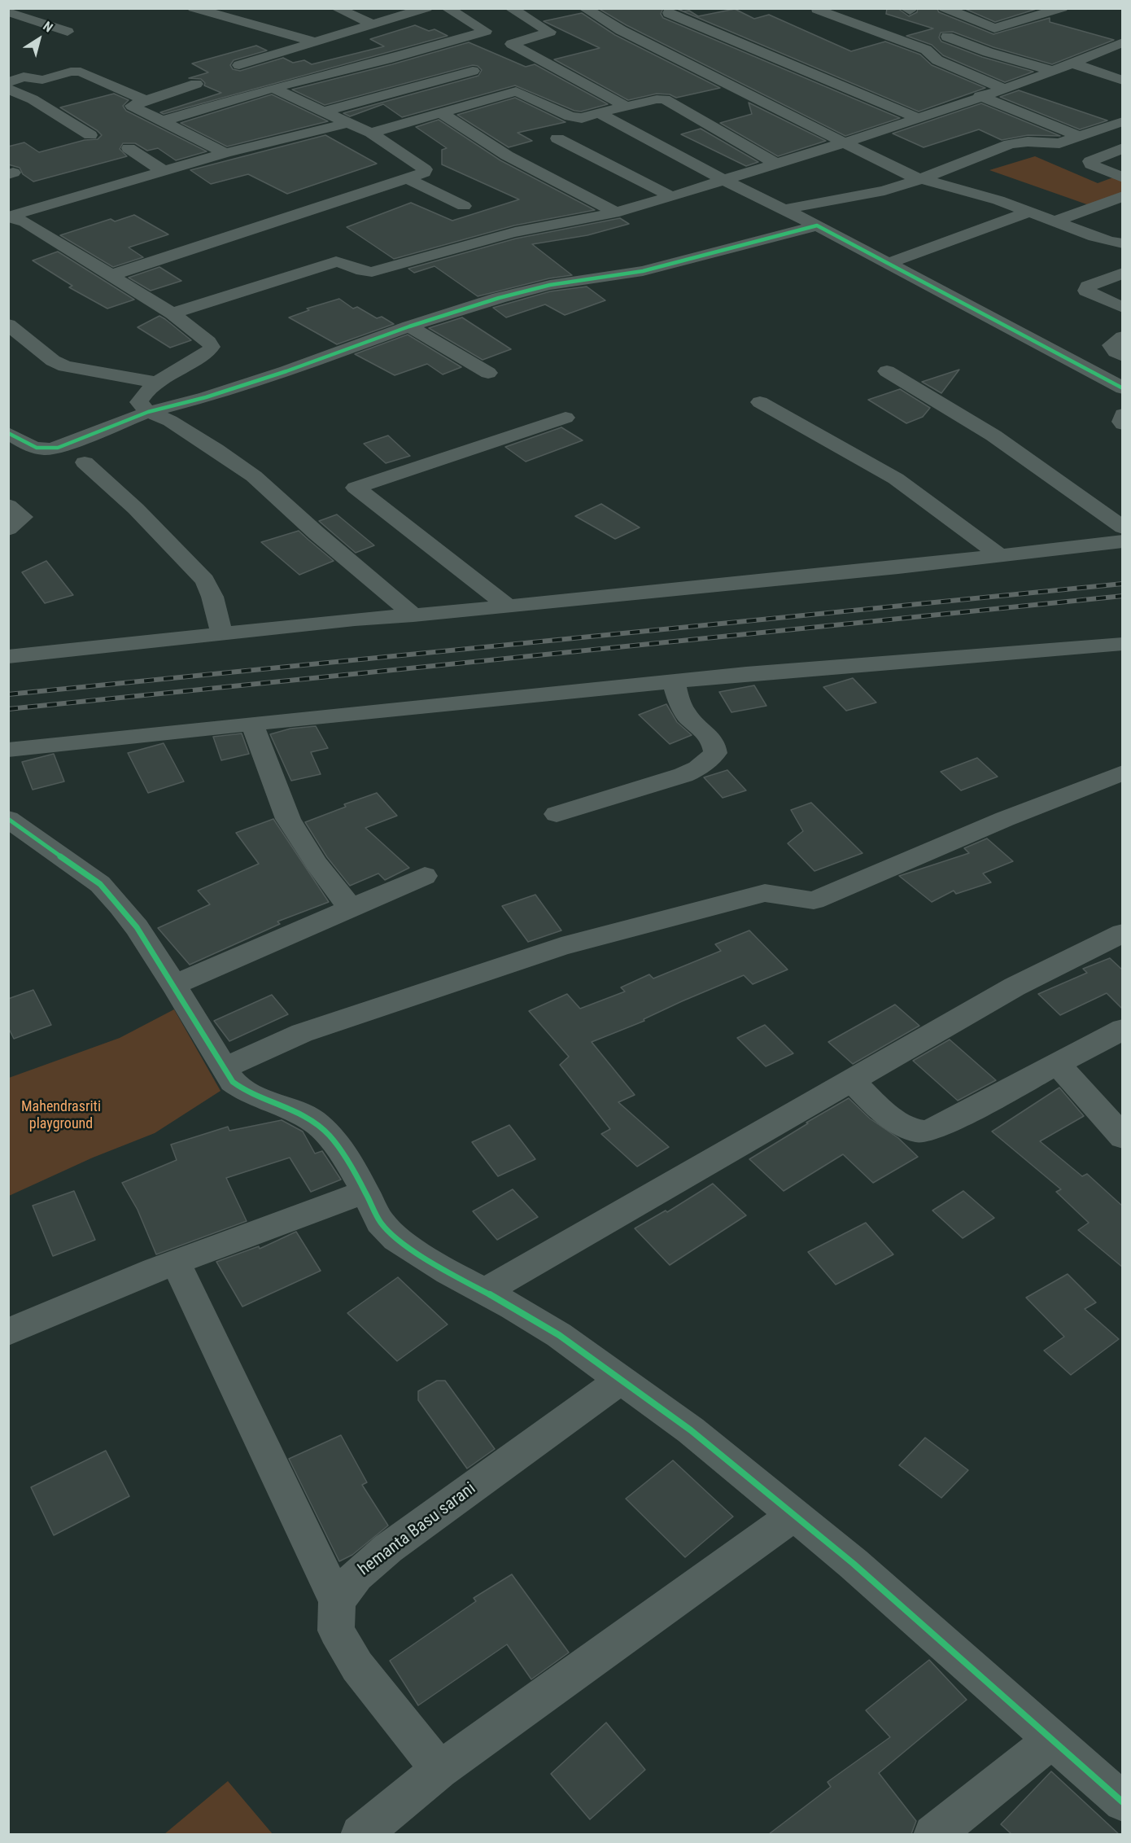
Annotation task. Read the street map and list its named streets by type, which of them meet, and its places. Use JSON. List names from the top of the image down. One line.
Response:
{"streets":{"street":["hemanta Basu sarani"]},"parks":["Mahendrasriti playground"],"north":"top right"}
